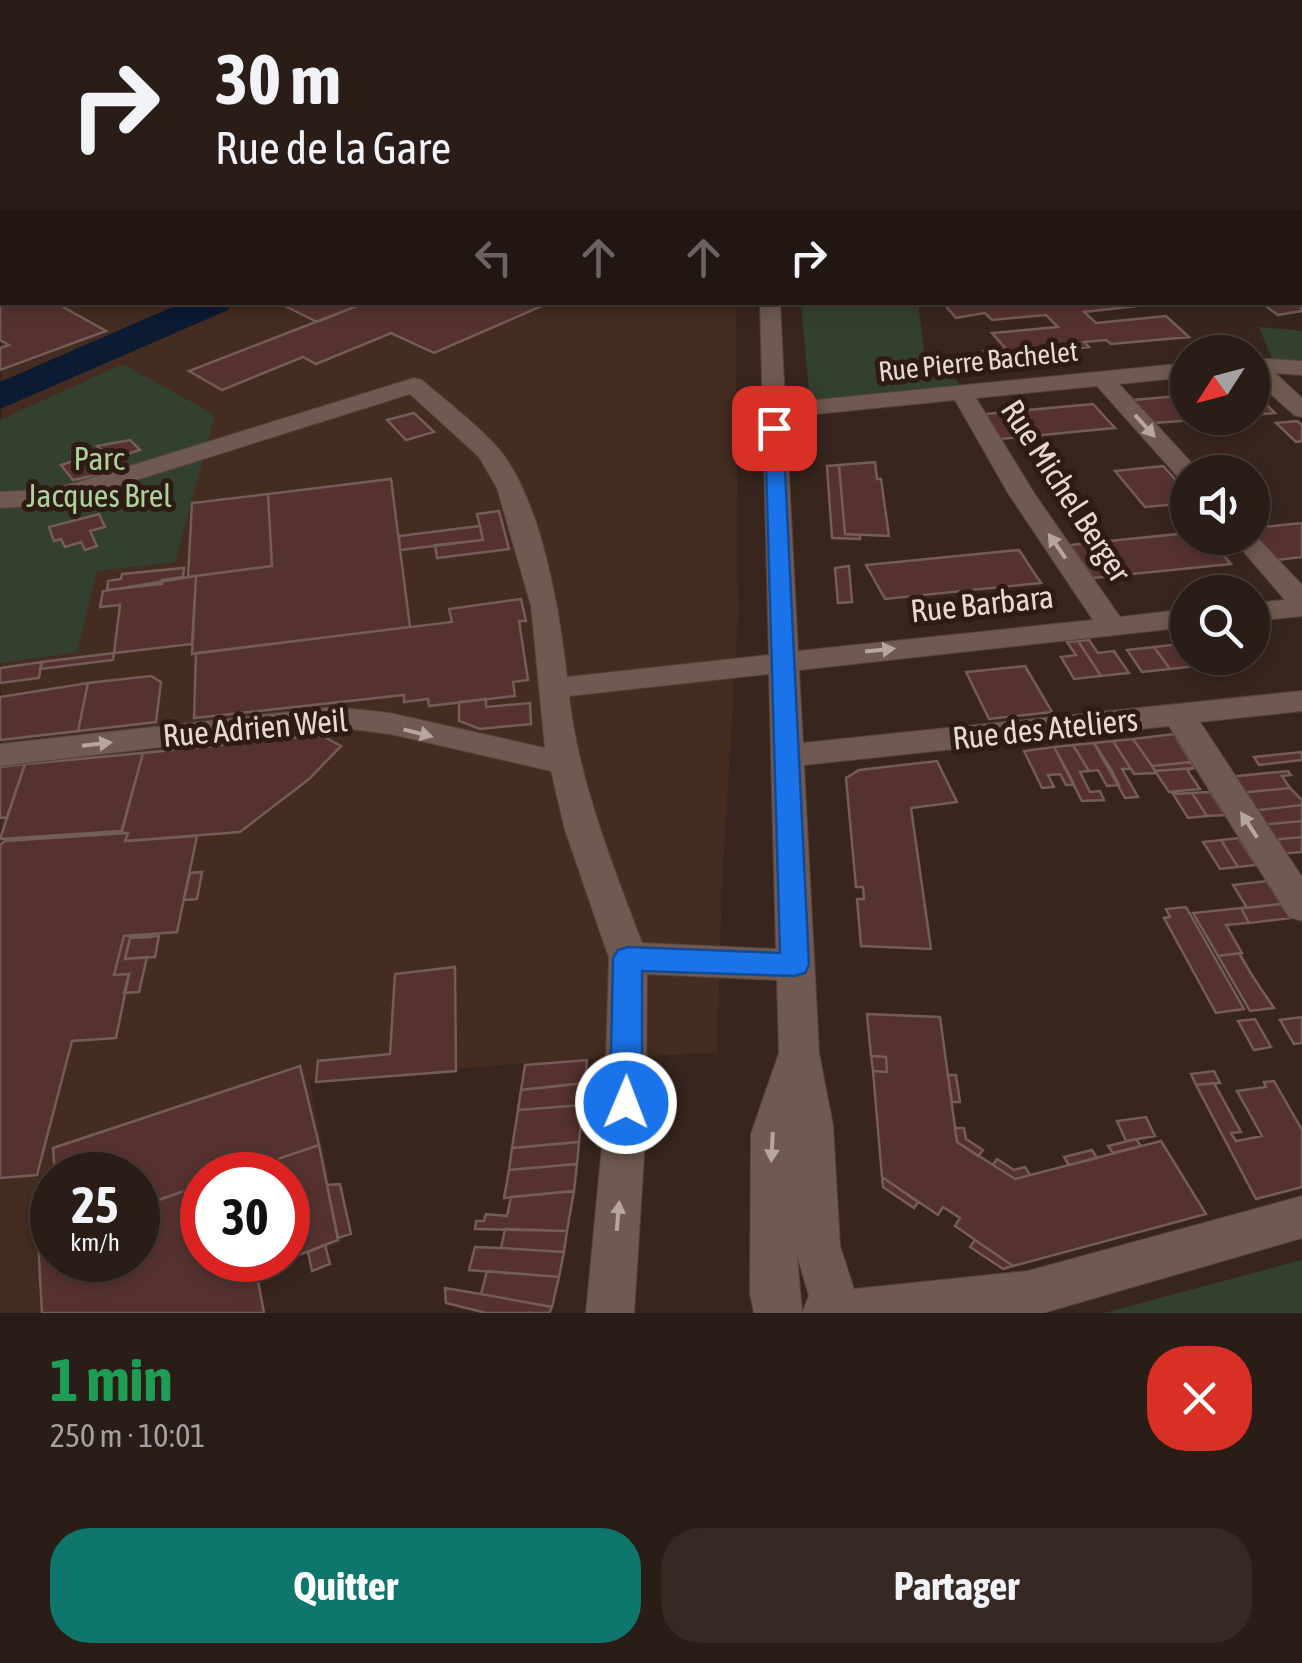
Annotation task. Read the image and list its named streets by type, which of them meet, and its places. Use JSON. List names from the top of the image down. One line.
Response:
{"streets":{"street":["Rue Pierre Bachelet","Rue Michel Berger","Rue Barbara","Rue Adrien Weil","Rue des Ateliers"]},"crossings":[["Rue Pierre Bachelet","Rue Michel Berger"],["Rue Michel Berger","Rue Barbara"]],"one_way":["Rue Barbara","Rue Adrien Weil"],"parks":["Parc Jacques Brel"],"north":"bottom left","page":{"turn":["30 m","Rue de la Gare"],"speed":"25 km/h","limit":"30","heading":["1 min","250 m · 10:01"],"buttons":["Quitter","Partager"]}}
